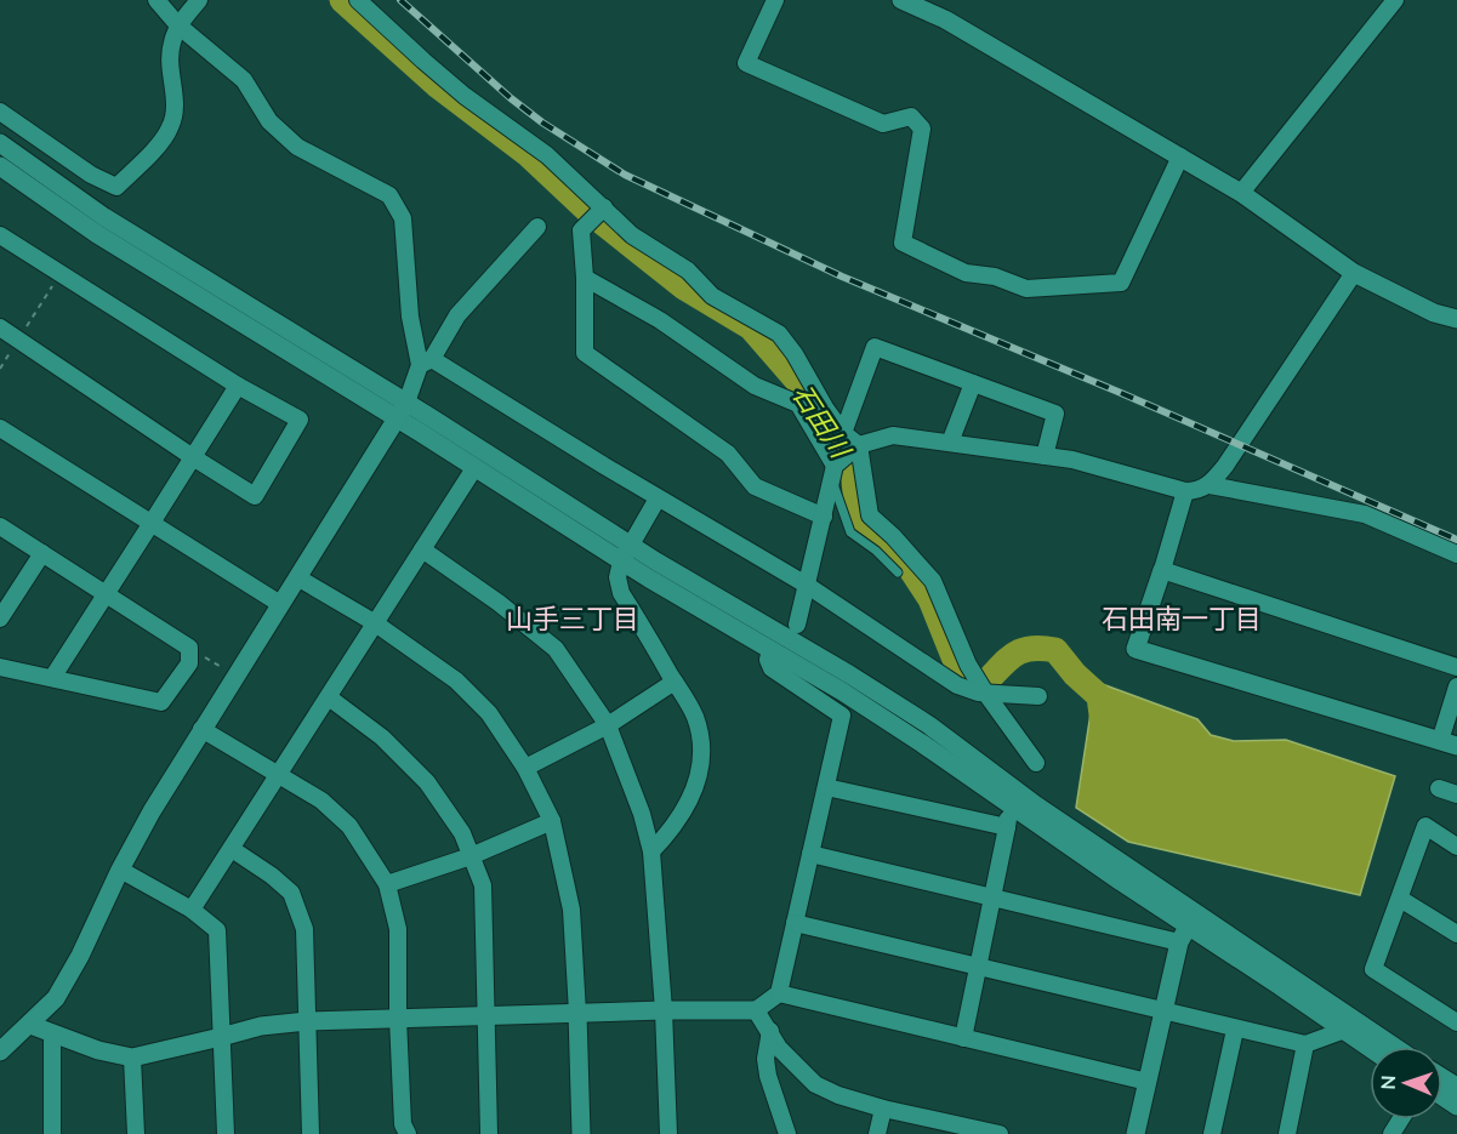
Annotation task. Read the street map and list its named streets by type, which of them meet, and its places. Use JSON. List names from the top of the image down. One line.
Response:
{"districts":["山手三丁目","石田南一丁目"],"water":["石田川"],"north":"left"}
